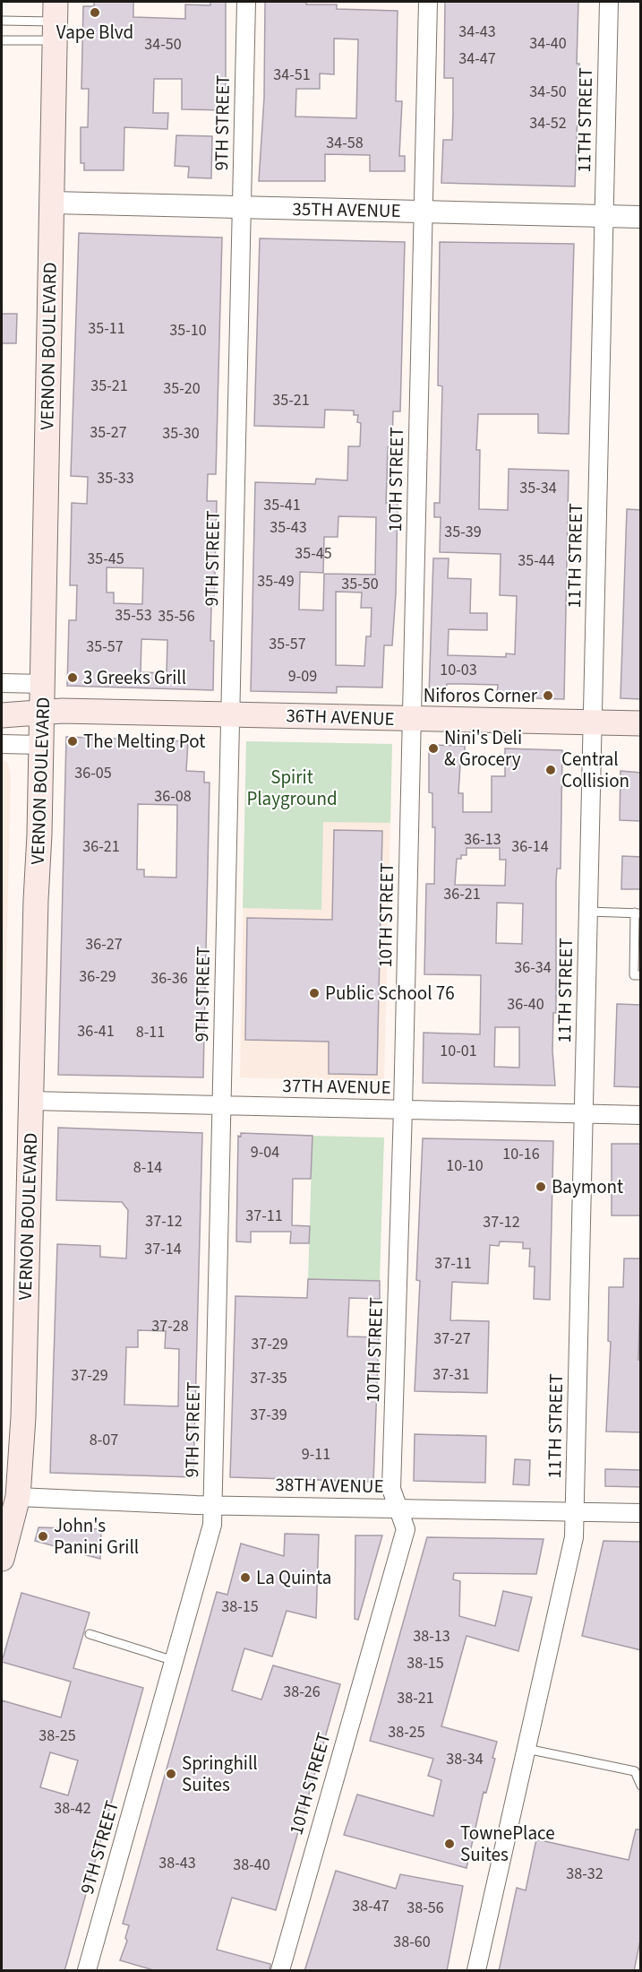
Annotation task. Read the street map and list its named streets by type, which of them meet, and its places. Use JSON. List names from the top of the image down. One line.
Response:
{"streets":{"main road":["VERNON BOULEVARD","36TH AVENUE"],"street":["11TH STREET","9TH STREET","35TH AVENUE","10TH STREET","37TH AVENUE","38TH AVENUE"]},"crossings":[["11TH STREET","35TH AVENUE"],["11TH STREET","36TH AVENUE"],["11TH STREET","37TH AVENUE"],["11TH STREET","38TH AVENUE"],["9TH STREET","35TH AVENUE"],["9TH STREET","36TH AVENUE"],["9TH STREET","37TH AVENUE"],["9TH STREET","38TH AVENUE"],["35TH AVENUE","VERNON BOULEVARD"],["35TH AVENUE","10TH STREET"],["VERNON BOULEVARD","36TH AVENUE"],["VERNON BOULEVARD","37TH AVENUE"],["VERNON BOULEVARD","38TH AVENUE"],["10TH STREET","36TH AVENUE"],["10TH STREET","37TH AVENUE"],["10TH STREET","38TH AVENUE"]],"parks":["Spirit Playground"],"places":["Vape Blvd","3 Greeks Grill","Niforos Corner","The Melting Pot","Nini's Deli & Grocery","Central Collision","Public School 76","Baymont","John's Panini Grill","La Quinta","Springhill Suites","TownePlace Suites"],"house_numbers":["34-43","34-40","34-50","34-47","34-51","34-50","34-52","34-58","35-11","35-10","35-21","35-20","35-21","35-27","35-30","35-33","35-34","35-41","35-43","35-39","35-45","35-45","35-44","35-49","35-50","35-53","35-56","35-57","35-57","10-03","9-09","36-05","36-08","36-13","36-21","36-14","36-21","36-27","36-34","36-29","36-36","36-40","36-41","8-11","10-01","9-04","10-16","10-10","8-14","37-11","37-12","37-12","37-14","37-11","37-28","37-27","37-29","37-31","37-29","37-35","37-39","8-07","9-11","38-15","38-13","38-15","38-26","38-21","38-25","38-25","38-34","38-42","38-43","38-40","38-32","38-47","38-56","38-60"]}
